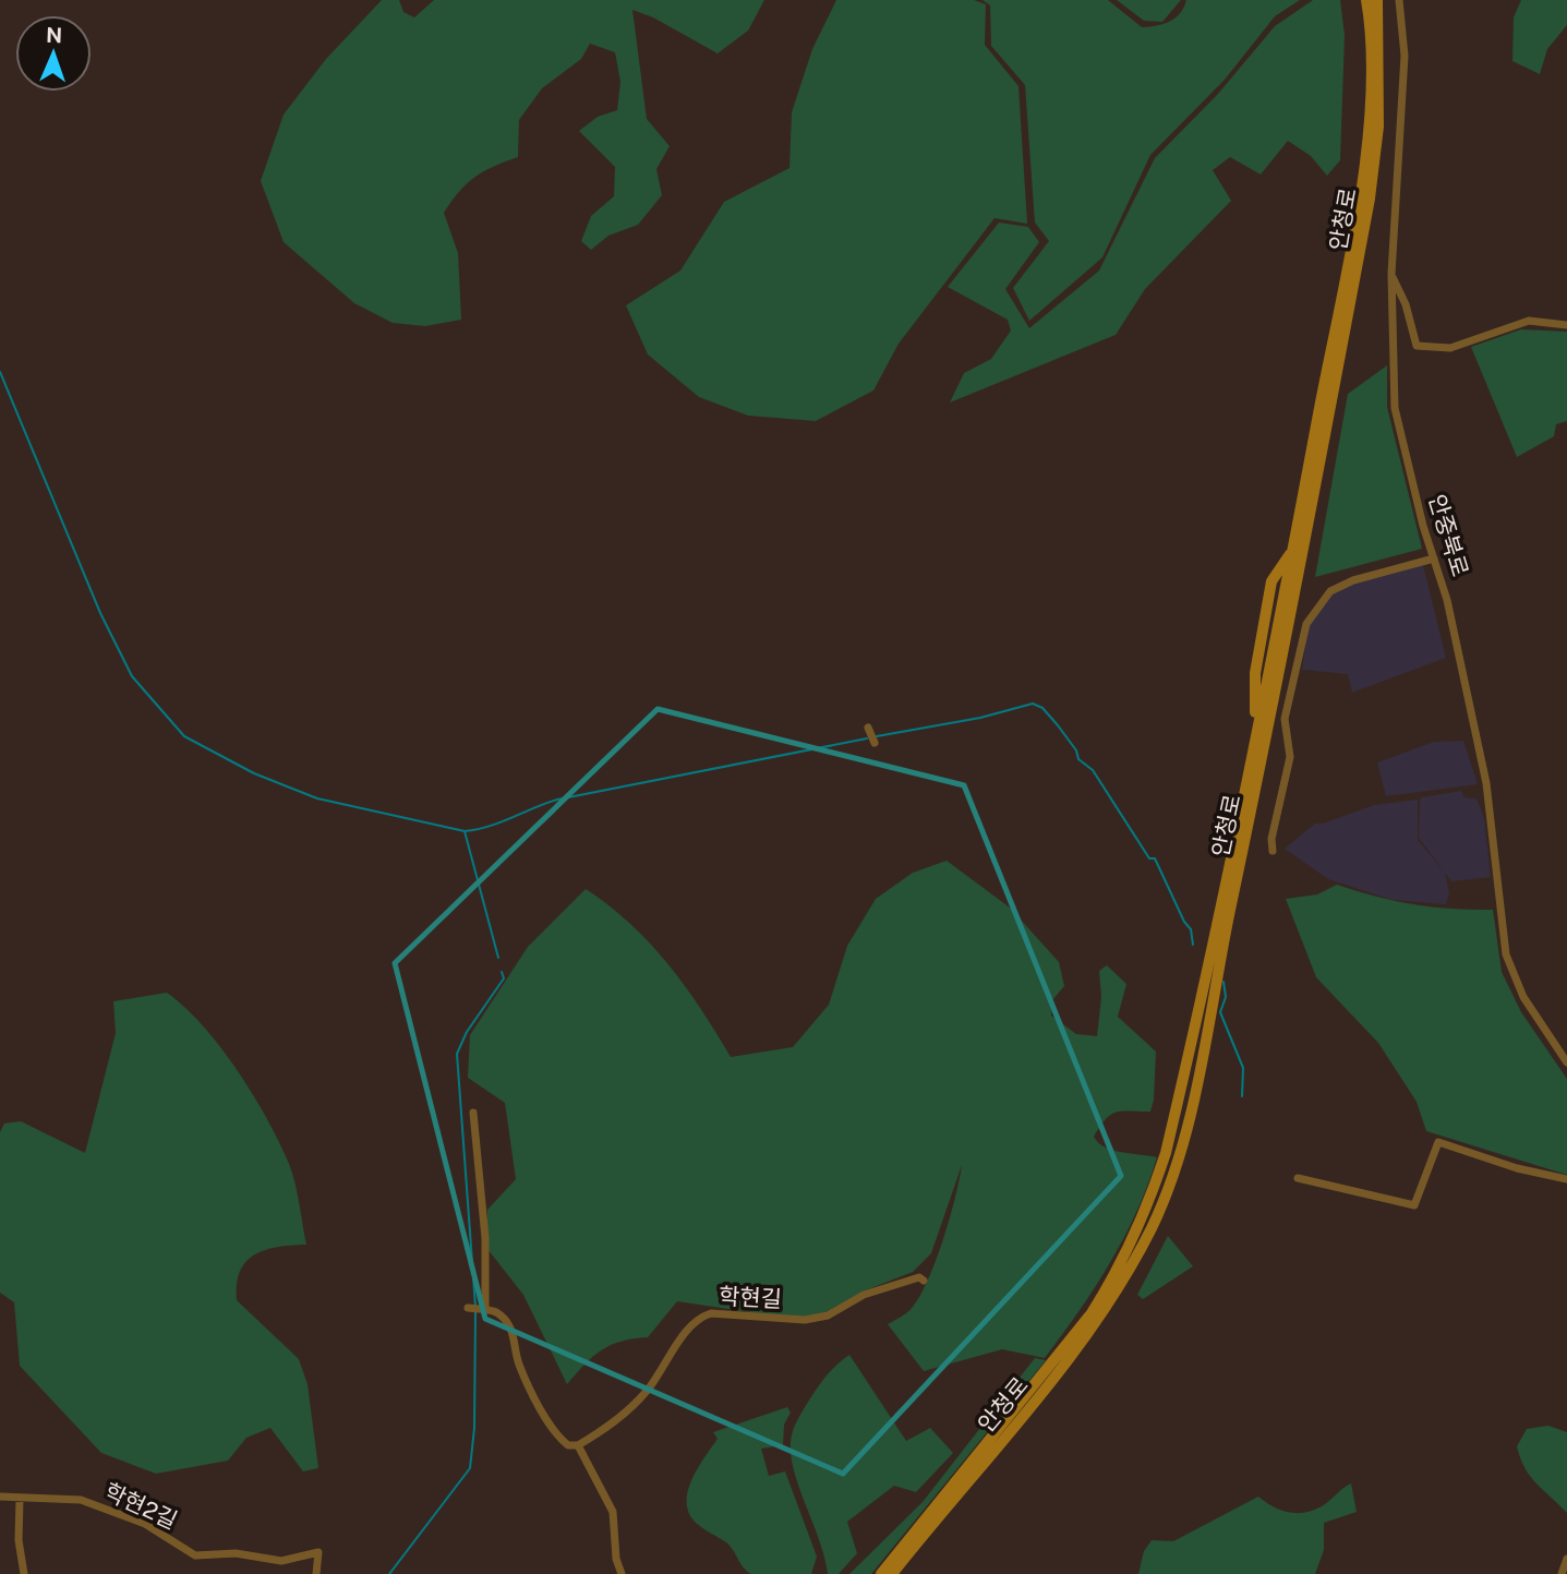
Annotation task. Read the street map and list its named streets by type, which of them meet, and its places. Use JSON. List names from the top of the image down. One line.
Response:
{"streets":{"street":["안청로","안중북로","학현길","학현2길"]},"north":"top"}
